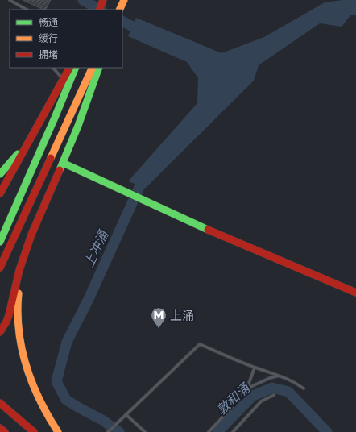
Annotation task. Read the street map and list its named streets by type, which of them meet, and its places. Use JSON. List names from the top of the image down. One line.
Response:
{"water":["上冲涌","敦和涌"],"places":{"metro station":["上涌"]},"legend":["畅通","缓行","拥堵"]}
